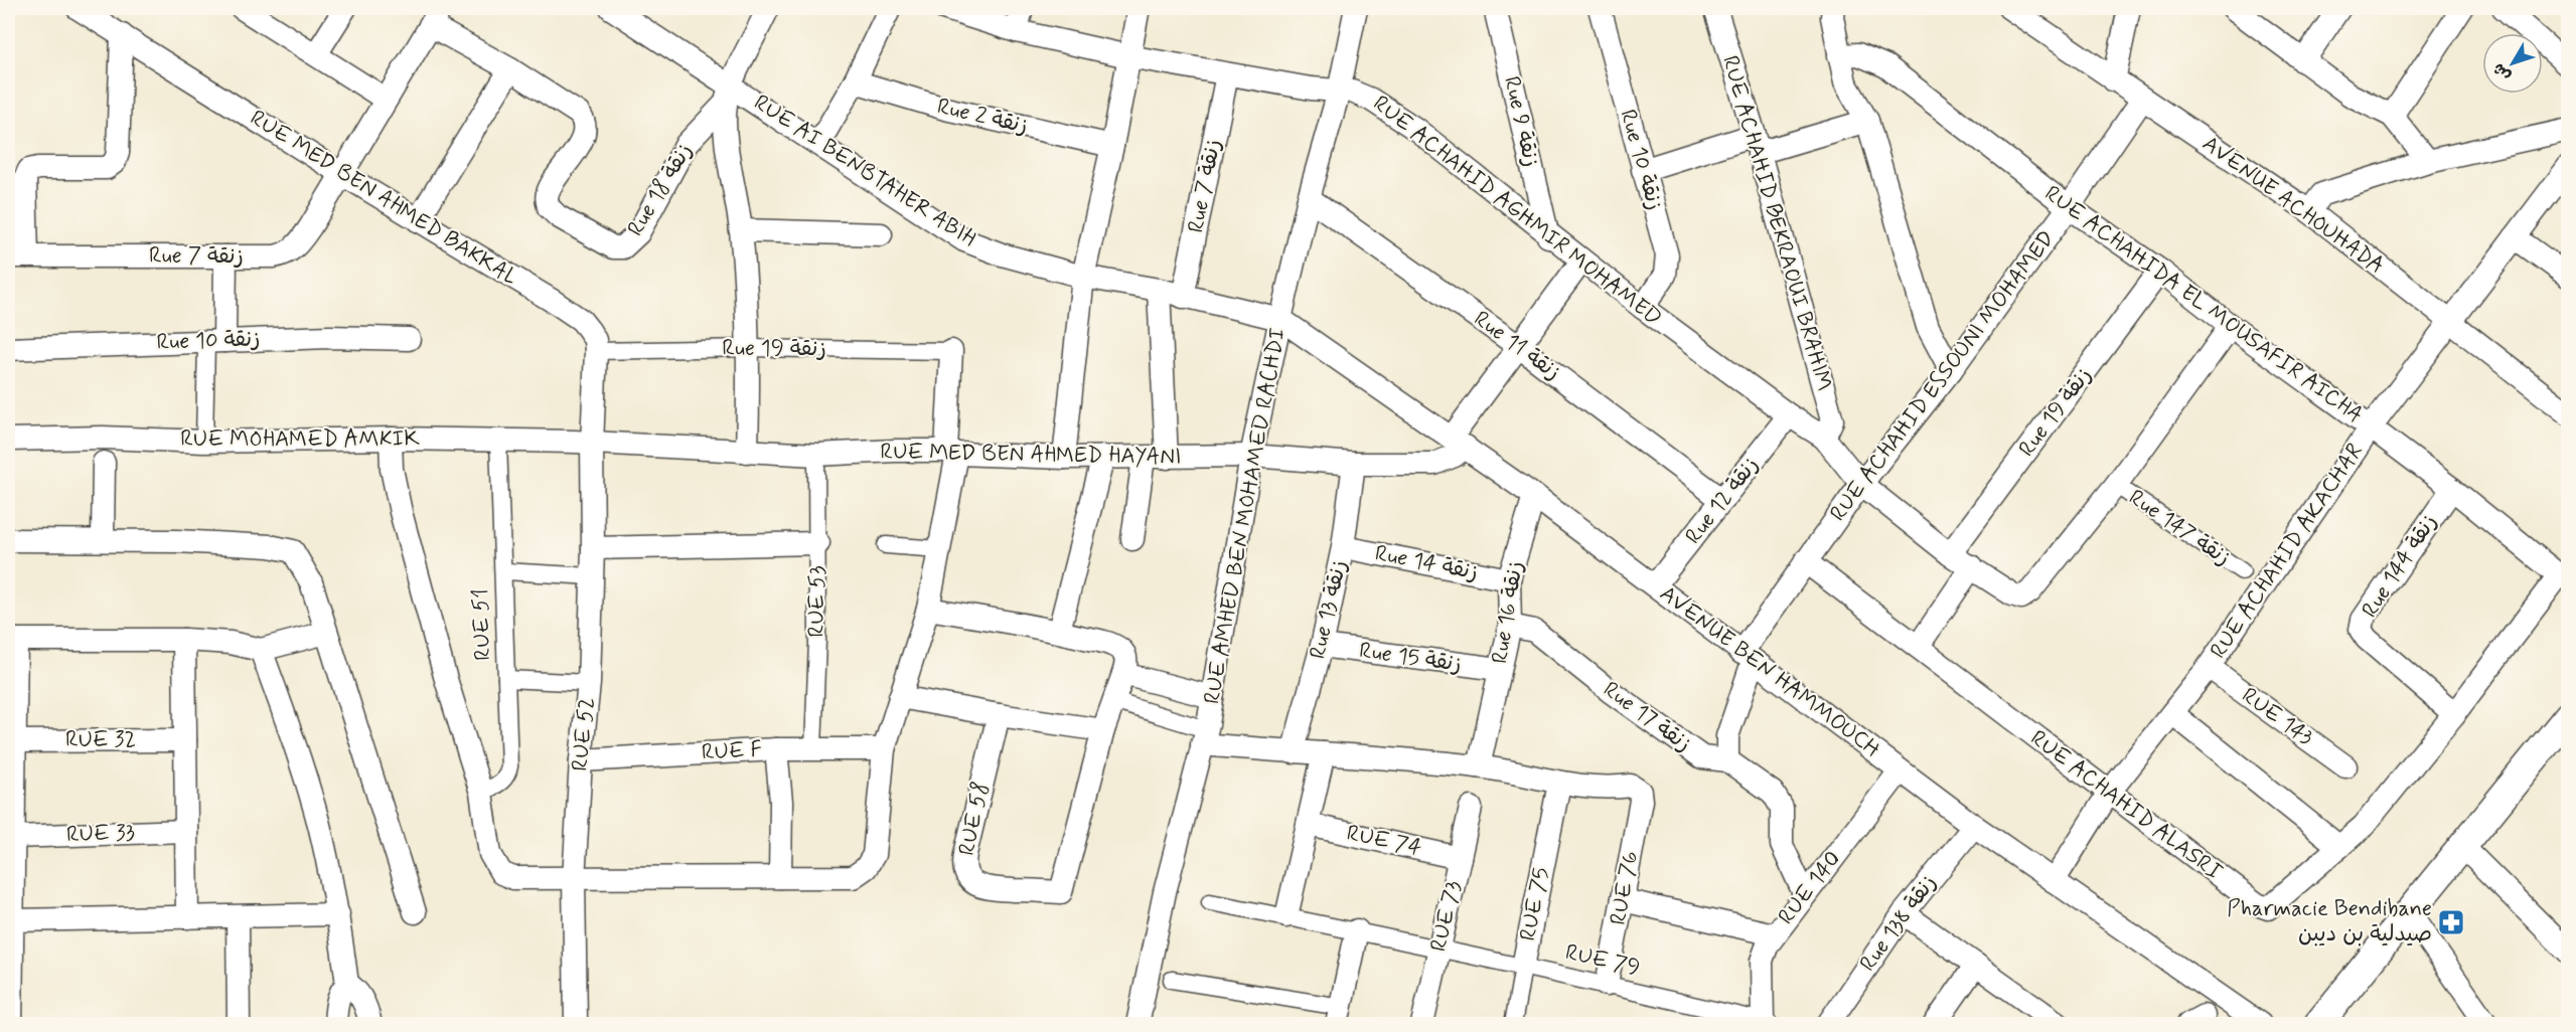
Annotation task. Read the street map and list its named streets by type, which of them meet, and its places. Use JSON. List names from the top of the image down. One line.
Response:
{"streets":{"street":["Rue 2 زنقة","Rue 9 زنقة","Rue 10 زنقة","RUE AI BENBTAHER ABIH","Rue 7 زنقة","Rue 18 زنقة","RUE MED BEN AHMED BAKKAL","AVENUE ACHOUHADA","RUE ACHAHID AGHMIR MOHAMED","RUE ACHAHID BEKRAOUI BRAHIM","RUE ACHAHIDA EL MOUSAFIR AICHA","Rue 11 زنقة","Rue 19 زنقة","RUE ACHAHID ESSOUNI MOHAMED","RUE MOHAMED AMKIK","RUE MED BEN AHMED HAYANI","Rue 12 زنقة","RUE AMHED BEN MOHAMED RACHDI","Rue 147 زنقة","RUE ACHAHID AKACHAR","Rue 14 زنقة","Rue 144 زنقة","RUE 53","Rue 13 زنقة","Rue 16 زنقة","RUE 51","Rue 15 زنقة","AVENUE BEN HAMMOUCH","Rue 17 زنقة","RUE 143","RUE 52","RUE 32","RUE F","RUE ACHAHID ALASRI","RUE 58","RUE 33","RUE 74","RUE 76","RUE 140","RUE 75","RUE 73","Rue 138 زنقة","RUE 79"]},"crossings":[["Rue 9 زنقة","RUE ACHAHID AGHMIR MOHAMED"],["Rue 10 زنقة","RUE ACHAHID AGHMIR MOHAMED"],["RUE AI BENBTAHER ABIH","Rue 7 زنقة"],["RUE AI BENBTAHER ABIH","Rue 18 زنقة"],["RUE AI BENBTAHER ABIH","RUE AMHED BEN MOHAMED RACHDI"],["RUE AI BENBTAHER ABIH","AVENUE BEN HAMMOUCH"],["Rue 7 زنقة","Rue 18 زنقة"],["Rue 7 زنقة","RUE MED BEN AHMED BAKKAL"],["Rue 7 زنقة","RUE ACHAHID AGHMIR MOHAMED"],["RUE MED BEN AHMED BAKKAL","Rue 19 زنقة"],["RUE MED BEN AHMED BAKKAL","RUE MOHAMED AMKIK"],["RUE MED BEN AHMED BAKKAL","RUE MED BEN AHMED HAYANI"],["RUE MED BEN AHMED BAKKAL","RUE 52"],["AVENUE ACHOUHADA","RUE ACHAHID ESSOUNI MOHAMED"],["AVENUE ACHOUHADA","RUE ACHAHID AKACHAR"],["RUE ACHAHID AGHMIR MOHAMED","RUE ACHAHID BEKRAOUI BRAHIM"],["RUE ACHAHID AGHMIR MOHAMED","Rue 19 زنقة"],["RUE ACHAHID AGHMIR MOHAMED","RUE ACHAHID ESSOUNI MOHAMED"],["RUE ACHAHID AGHMIR MOHAMED","Rue 12 زنقة"],["RUE ACHAHID AGHMIR MOHAMED","RUE AMHED BEN MOHAMED RACHDI"],["RUE ACHAHID AGHMIR MOHAMED","Rue 147 زنقة"],["RUE ACHAHIDA EL MOUSAFIR AICHA","Rue 19 زنقة"],["RUE ACHAHIDA EL MOUSAFIR AICHA","RUE ACHAHID ESSOUNI MOHAMED"],["RUE ACHAHIDA EL MOUSAFIR AICHA","RUE ACHAHID AKACHAR"],["RUE ACHAHIDA EL MOUSAFIR AICHA","Rue 144 زنقة"],["RUE ACHAHIDA EL MOUSAFIR AICHA","RUE ACHAHID ALASRI"],["Rue 11 زنقة","Rue 12 زنقة"],["Rue 11 زنقة","RUE AMHED BEN MOHAMED RACHDI"],["RUE ACHAHID ESSOUNI MOHAMED","AVENUE BEN HAMMOUCH"],["RUE ACHAHID ESSOUNI MOHAMED","Rue 17 زنقة"],["RUE ACHAHID ESSOUNI MOHAMED","RUE ACHAHID ALASRI"],["RUE MOHAMED AMKIK","RUE MED BEN AHMED HAYANI"],["RUE MOHAMED AMKIK","RUE 51"],["RUE MOHAMED AMKIK","RUE 52"],["RUE MED BEN AHMED HAYANI","RUE AMHED BEN MOHAMED RACHDI"],["RUE MED BEN AHMED HAYANI","RUE 53"],["RUE MED BEN AHMED HAYANI","Rue 13 زنقة"],["RUE MED BEN AHMED HAYANI","AVENUE BEN HAMMOUCH"],["RUE MED BEN AHMED HAYANI","RUE 52"],["Rue 12 زنقة","AVENUE BEN HAMMOUCH"],["RUE AMHED BEN MOHAMED RACHDI","AVENUE BEN HAMMOUCH"],["RUE ACHAHID AKACHAR","AVENUE BEN HAMMOUCH"],["RUE ACHAHID AKACHAR","RUE 143"],["RUE ACHAHID AKACHAR","RUE ACHAHID ALASRI"],["Rue 14 زنقة","Rue 13 زنقة"],["Rue 14 زنقة","Rue 16 زنقة"],["Rue 144 زنقة","RUE ACHAHID ALASRI"],["RUE 53","RUE F"],["Rue 13 زنقة","Rue 15 زنقة"],["Rue 16 زنقة","Rue 15 زنقة"],["Rue 16 زنقة","AVENUE BEN HAMMOUCH"],["Rue 16 زنقة","Rue 17 زنقة"],["AVENUE BEN HAMMOUCH","RUE 140"],["AVENUE BEN HAMMOUCH","Rue 138 زنقة"],["Rue 17 زنقة","RUE 140"],["RUE 52","RUE F"],["RUE 74","RUE 73"],["RUE 76","RUE 75"],["RUE 76","RUE 79"],["RUE 140","RUE 79"],["RUE 75","RUE 79"],["RUE 73","RUE 79"]],"places":{"pharmacy":["Pharmacie Bendibane صيدلية بن ديبن"]},"north":"bottom left"}
